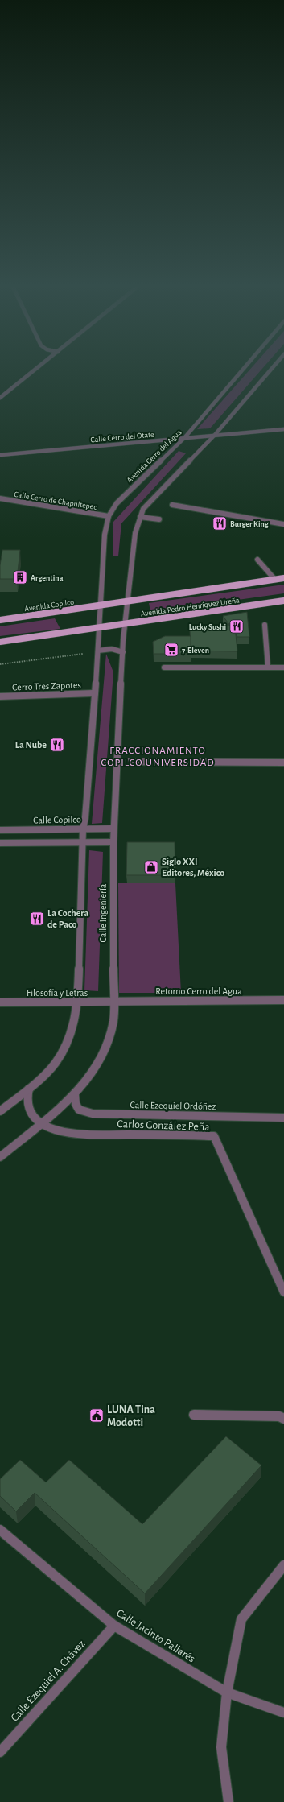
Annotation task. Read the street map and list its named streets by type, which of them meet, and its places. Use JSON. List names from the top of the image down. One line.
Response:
{"streets":{"main road":["Avenida Copilco","Avenida Pedro Henríquez Ureña"],"street":["Calle Cerro del Otate","Avenida Cerro del Agua","Calle Cerro de Chapultepec","Cerro Tres Zapotes","Calle Copilco","Calle Ingeniería","Retorno Cerro del Agua","Filosofía y Letras","Calle Ezequiel Ordóñez","Carlos González Peña","Calle Jacinto Pallarés","Calle Ezequiel A. Chávez"]},"crossings":[["Calle Cerro del Otate","Avenida Cerro del Agua"],["Avenida Cerro del Agua","Calle Cerro de Chapultepec"],["Avenida Cerro del Agua","Avenida Copilco"],["Avenida Cerro del Agua","Avenida Pedro Henríquez Ureña"],["Avenida Copilco","Avenida Pedro Henríquez Ureña"],["Avenida Pedro Henríquez Ureña","Calle Ingeniería"],["Calle Copilco","Calle Ingeniería"],["Calle Ingeniería","Retorno Cerro del Agua"],["Calle Ingeniería","Filosofía y Letras"],["Calle Ingeniería","Calle Ezequiel Ordóñez"],["Calle Ingeniería","Carlos González Peña"],["Retorno Cerro del Agua","Filosofía y Letras"],["Calle Jacinto Pallarés","Calle Ezequiel A. Chávez"]],"districts":["FRACCIONAMIENTO COPILCO UNIVERSIDAD"],"places":{"restaurant":["Burger King","Lucky Sushi","La Nube","La Cochera de Paco"],"building":["Argentina"],"supermarket":["7-Eleven"],"shop":["Siglo XXI Editores, México"],"public building":["LUNA Tina Modotti"]}}
